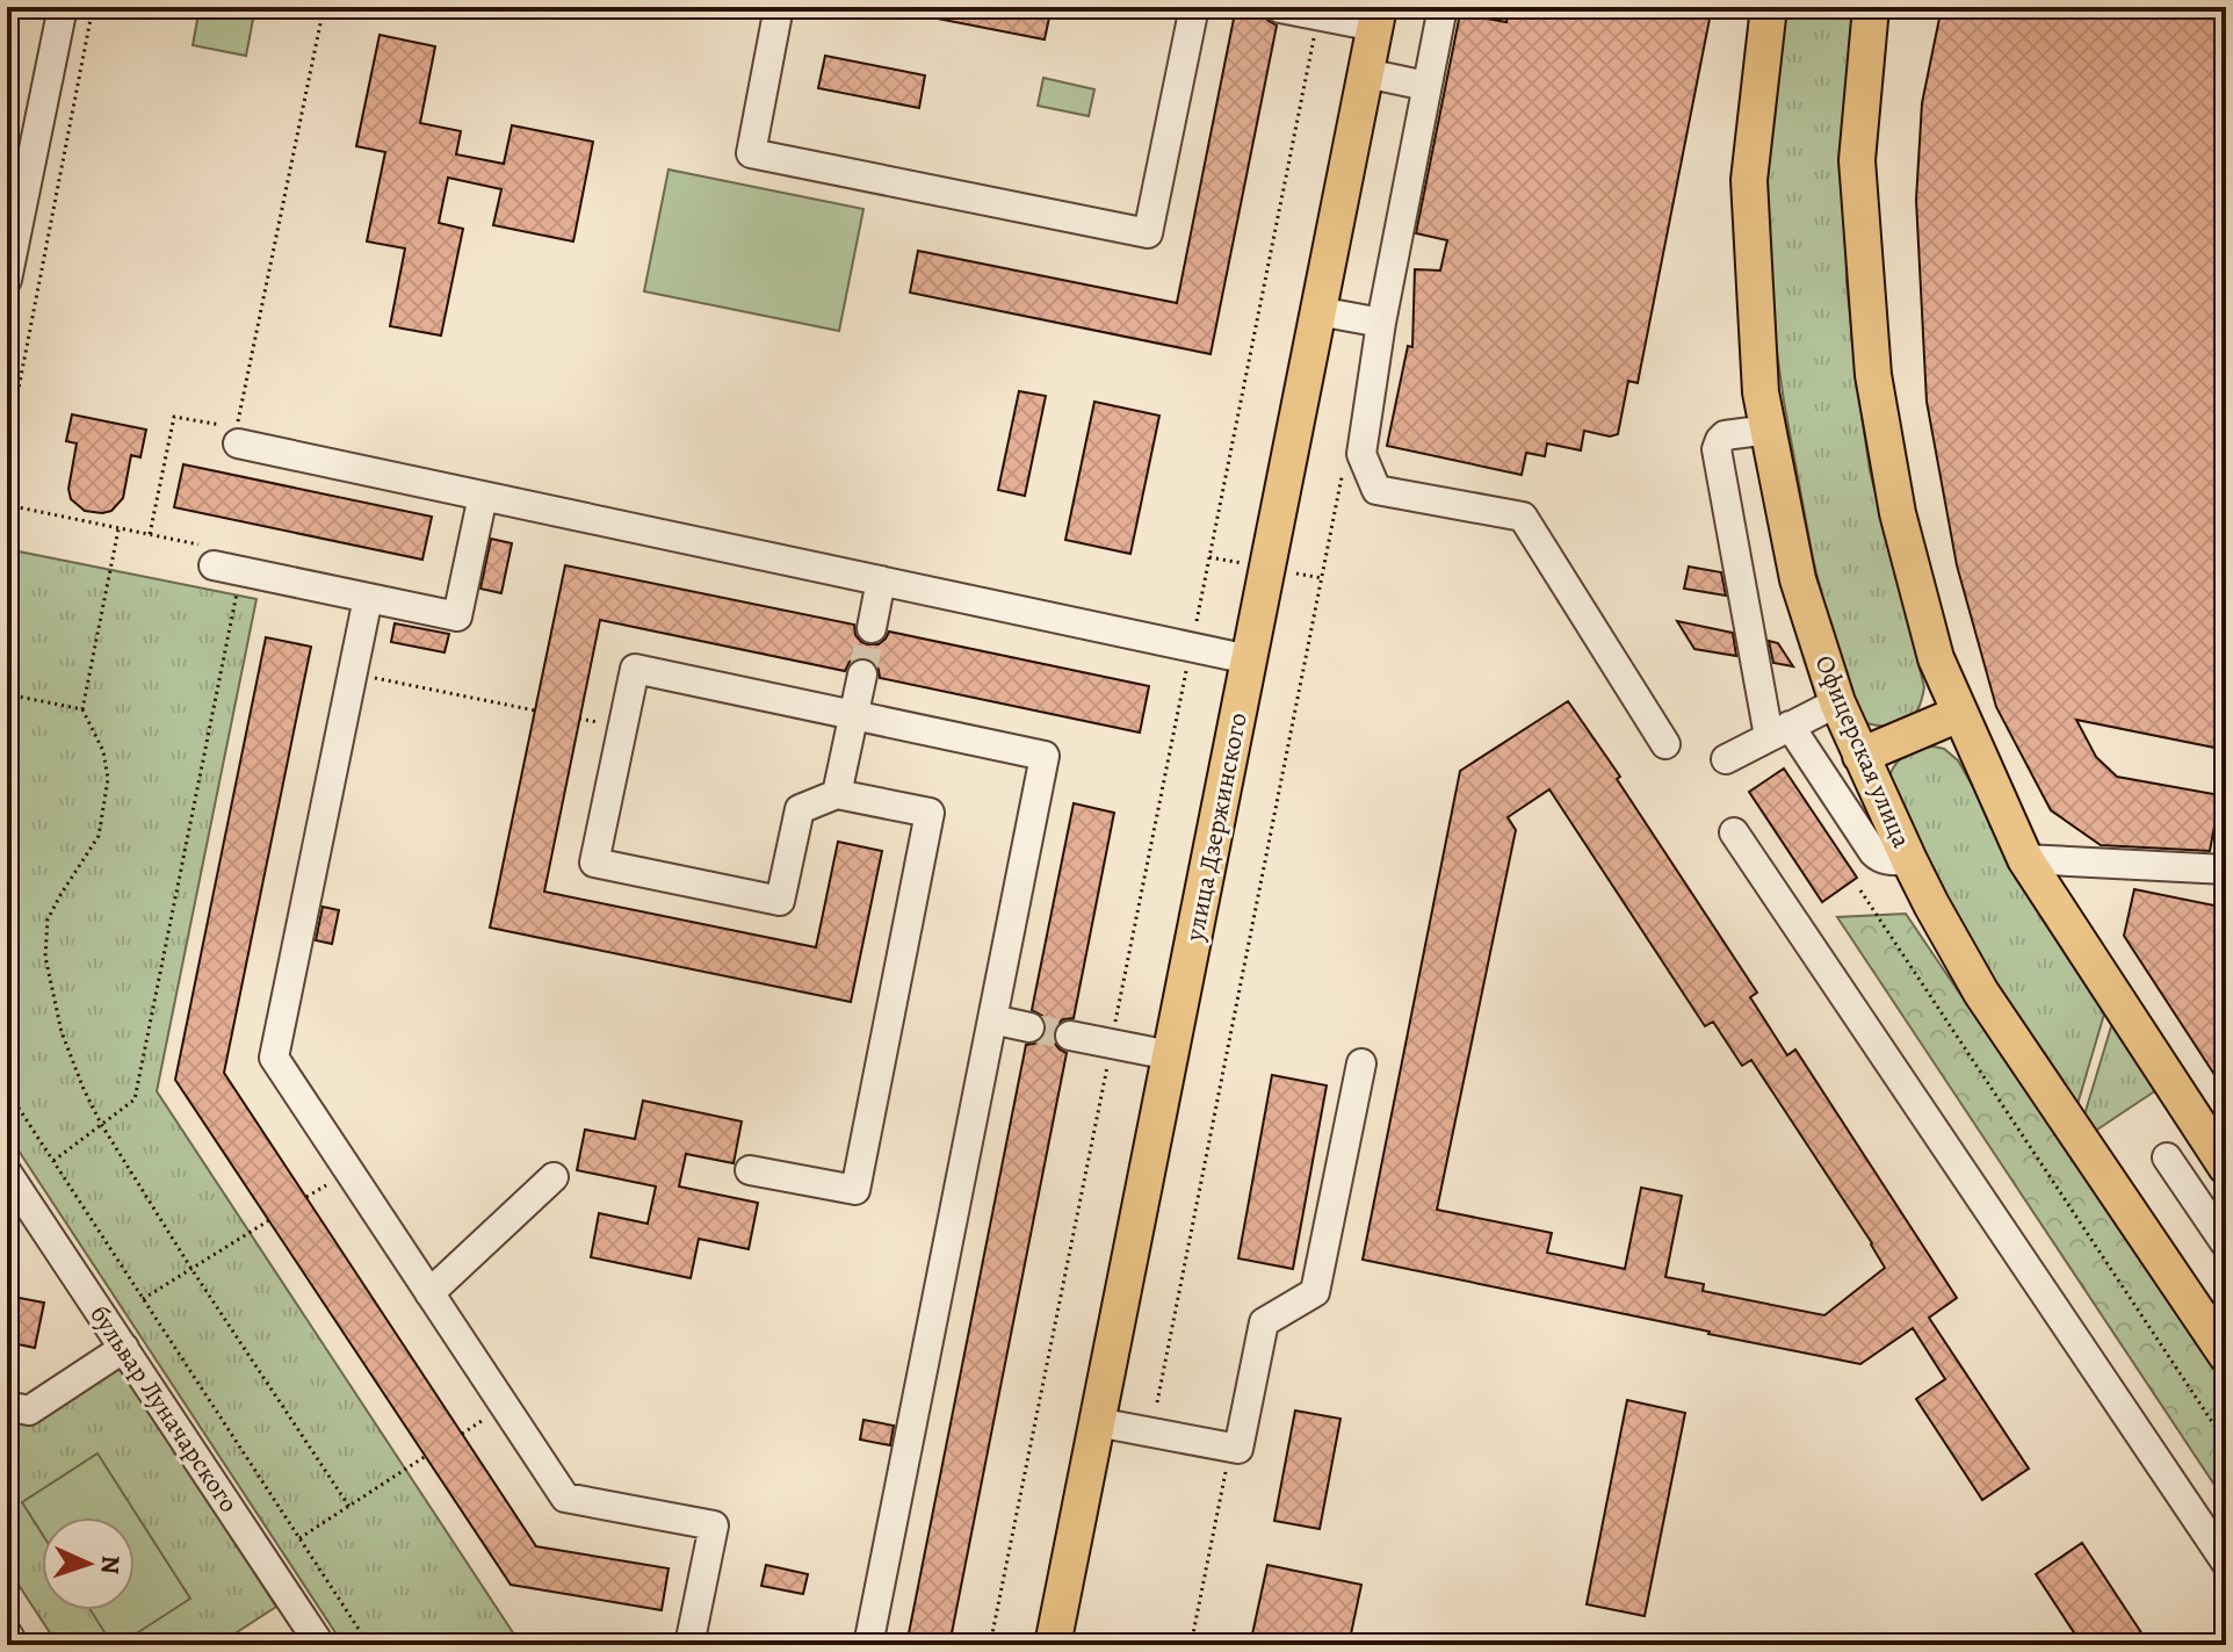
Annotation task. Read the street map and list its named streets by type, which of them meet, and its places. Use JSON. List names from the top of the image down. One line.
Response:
{"streets":{"main road":["Офицерская улица","улица Дзержинского"],"street":["бульвар Луначарского"]},"north":"right"}
